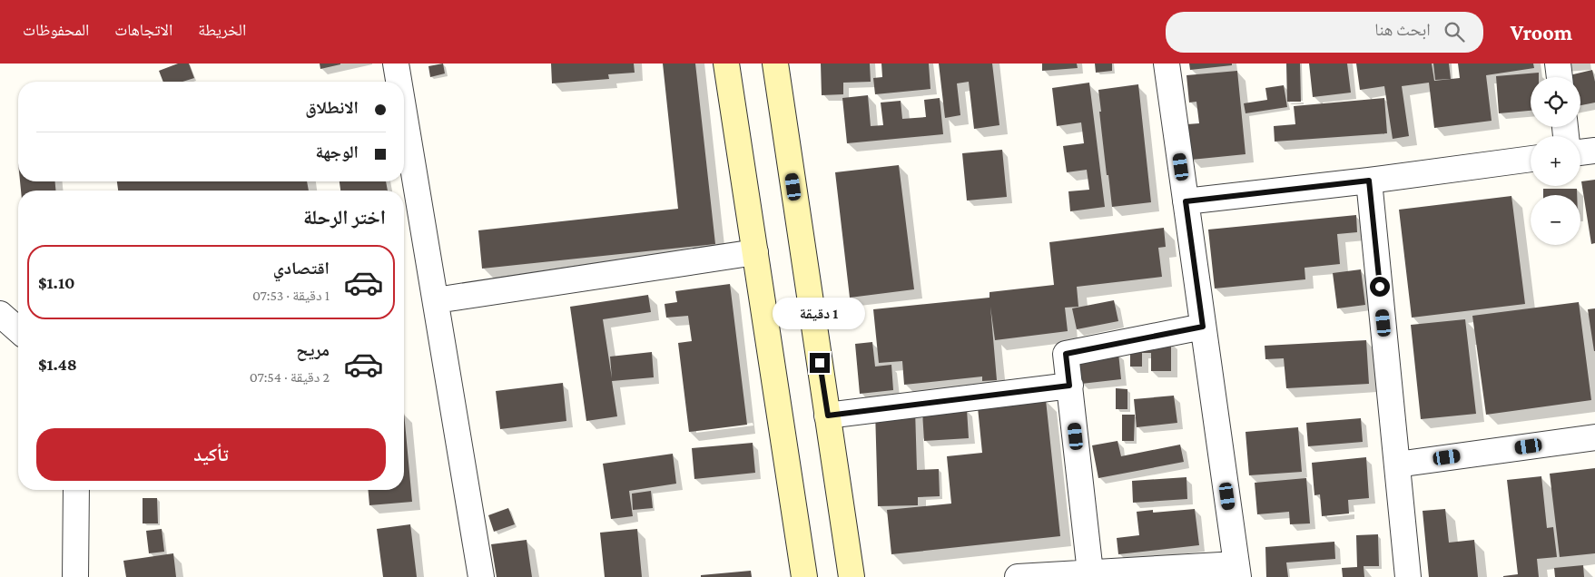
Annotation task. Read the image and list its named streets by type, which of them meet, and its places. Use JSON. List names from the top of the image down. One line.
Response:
{"page":{"header":"Vroom","search":"ابحث هنا","nav":["الخريطة","الاتجاهات","المحفوظات"],"map_buttons":["+","−"],"banner":["الانطلاق","الوجهة"],"heading":"اختر الرحلة","list":[{"name":"اقتصادي","note":"1 دقيقة · 07:53","value":"$1.10"},{"name":"مريح","note":"2 دقيقة · 07:54","value":"$1.48"}],"bubble":"1 دقيقة","buttons":"تأكيد"}}
